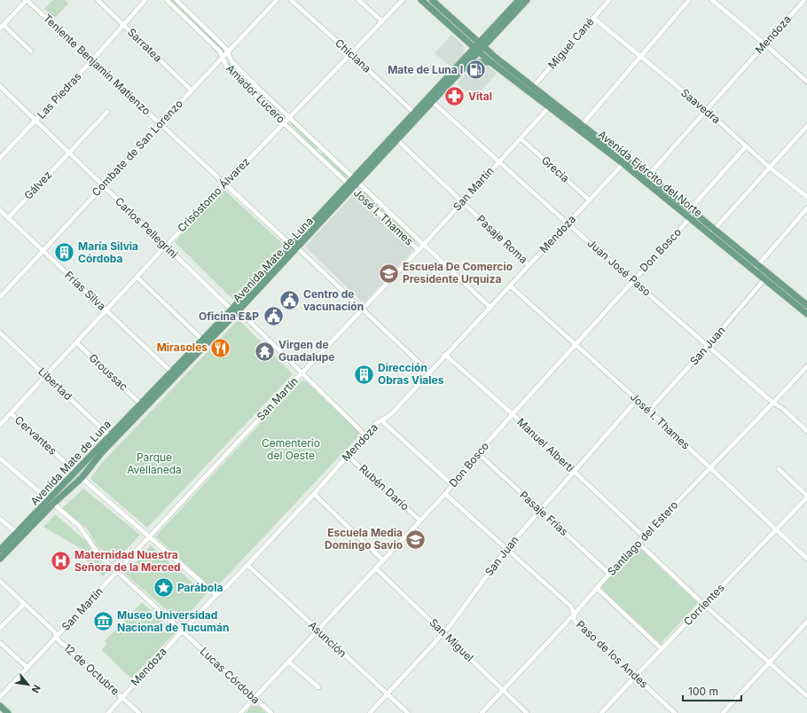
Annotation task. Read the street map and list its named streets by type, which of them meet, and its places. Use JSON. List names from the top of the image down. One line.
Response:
{"streets":{"main road":["Avenida Ejército del Norte","Avenida Mate de Luna"],"street":["Mendoza","Miguel Cané","Sarratea","Chiclana","Teniente Benjamín Matienzo","Amador Lucero","Las Piedras","Saavedra","Combate de San Lorenzo","Grecia","Gálvez","San Martín","Crisóstomo Álvarez","José I. Thames","Carlos Pellegrini","Pasaje Roma","Don Bosco","Juan José Paso","Frías Silva","San Juan","Groussac","Libertad","Cervantes","Manuel Alberti","Rubén Darío","Pasaje Frías","Santiago del Estero","Corrientes","Asunción","San Miguel","Paso de los Andes","12 de Octubre","Lucas Córdoba"]},"crossings":[["Mendoza","Saavedra"],["Mendoza","Grecia"],["Mendoza","Avenida Ejército del Norte"],["Mendoza","José I. Thames"],["Mendoza","Pasaje Roma"],["Mendoza","Juan José Paso"],["Mendoza","Manuel Alberti"],["Mendoza","Rubén Darío"],["Mendoza","Asunción"],["Mendoza","12 de Octubre"],["Mendoza","Lucas Córdoba"],["Miguel Cané","Saavedra"],["Miguel Cané","Avenida Ejército del Norte"],["Sarratea","Las Piedras"],["Sarratea","Combate de San Lorenzo"],["Chiclana","Crisóstomo Álvarez"],["Chiclana","Avenida Mate de Luna"],["Teniente Benjamín Matienzo","Las Piedras"],["Teniente Benjamín Matienzo","Combate de San Lorenzo"],["Teniente Benjamín Matienzo","Crisóstomo Álvarez"],["Teniente Benjamín Matienzo","Avenida Mate de Luna"],["Amador Lucero","Combate de San Lorenzo"],["Amador Lucero","Crisóstomo Álvarez"],["Amador Lucero","José I. Thames"],["Amador Lucero","Avenida Mate de Luna"],["Las Piedras","Carlos Pellegrini"],["Saavedra","Don Bosco"],["Combate de San Lorenzo","Carlos Pellegrini"],["Combate de San Lorenzo","Frías Silva"],["Grecia","San Martín"],["Avenida Ejército del Norte","San Martín"],["Avenida Ejército del Norte","Don Bosco"],["Avenida Ejército del Norte","Avenida Mate de Luna"],["Avenida Ejército del Norte","San Juan"],["Gálvez","Carlos Pellegrini"],["Gálvez","Frías Silva"],["San Martín","José I. Thames"],["San Martín","Pasaje Roma"],["San Martín","Juan José Paso"],["San Martín","12 de Octubre"],["San Martín","Lucas Córdoba"],["Crisóstomo Álvarez","Carlos Pellegrini"],["Crisóstomo Álvarez","Frías Silva"],["Crisóstomo Álvarez","Groussac"],["Crisóstomo Álvarez","Libertad"],["Crisóstomo Álvarez","Cervantes"],["José I. Thames","Don Bosco"],["José I. Thames","Avenida Mate de Luna"],["José I. Thames","San Juan"],["José I. Thames","Santiago del Estero"],["José I. Thames","Corrientes"],["Carlos Pellegrini","Avenida Mate de Luna"],["Pasaje Roma","Avenida Mate de Luna"],["Don Bosco","Juan José Paso"],["Don Bosco","Manuel Alberti"],["Don Bosco","Rubén Darío"],["Don Bosco","Pasaje Frías"],["Don Bosco","Asunción"],["Don Bosco","San Miguel"],["Don Bosco","Paso de los Andes"],["Don Bosco","Lucas Córdoba"],["Avenida Mate de Luna","Juan José Paso"],["Avenida Mate de Luna","Frías Silva"],["Avenida Mate de Luna","Groussac"],["Avenida Mate de Luna","Libertad"],["Avenida Mate de Luna","Cervantes"],["Avenida Mate de Luna","Lucas Córdoba"],["Juan José Paso","San Juan"],["Juan José Paso","Santiago del Estero"],["San Juan","Manuel Alberti"],["San Juan","Pasaje Frías"],["San Juan","Asunción"],["San Juan","San Miguel"],["San Juan","Paso de los Andes"],["Manuel Alberti","Santiago del Estero"],["Pasaje Frías","Santiago del Estero"],["Santiago del Estero","San Miguel"],["Santiago del Estero","Paso de los Andes"],["Corrientes","Paso de los Andes"]],"parks":["Cementerio del Oeste","Parque Avellaneda"],"places":{"fuel station":["Mate de Luna I"],"pharmacy":["Vital"],"building":["María Silvia Córdoba","Dirección Obras Viales"],"school or university":["Escuela De Comercio Presidente Urquiza","Escuela Media Domingo Savio"],"public building":["Centro de vacunación","Oficina E&P"],"restaurant":["Mirasoles"],"temple":["Virgen de Guadalupe"],"hospital":["Maternidad Nuestra Señora de la Merced"],"place":["Parábola"],"museum":["Museo Universidad Nacional de Tucumán"]},"scale_bar":"100 m","north":"bottom right"}
